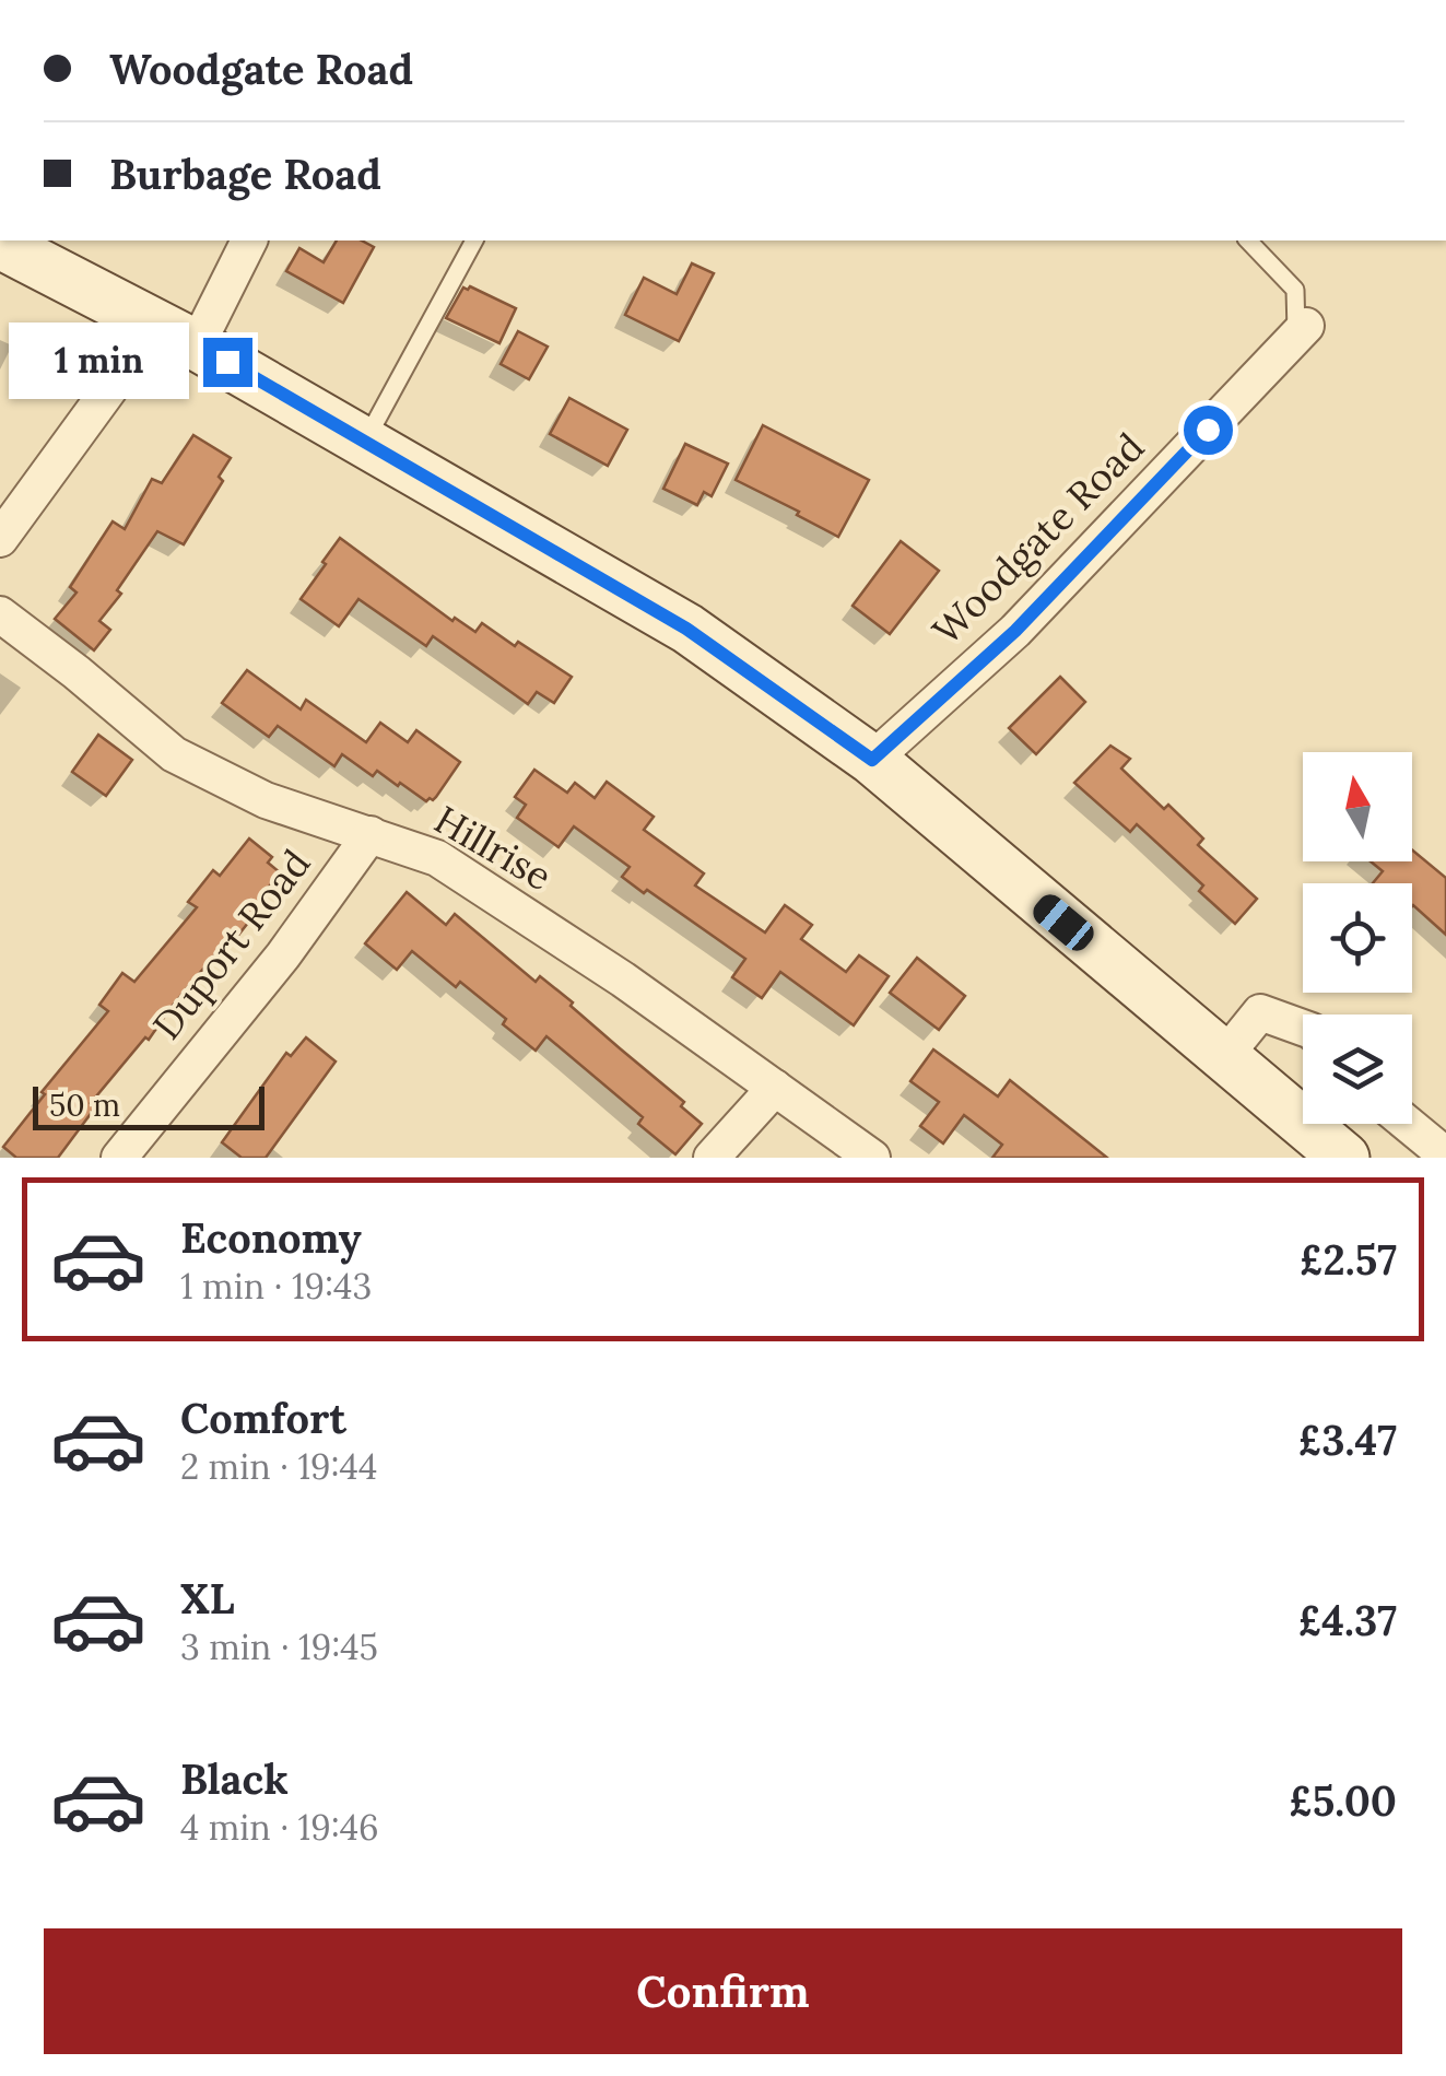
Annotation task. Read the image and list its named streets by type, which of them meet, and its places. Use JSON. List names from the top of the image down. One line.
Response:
{"streets":{"street":["Woodgate Road","Hillrise","Duport Road"]},"crossings":[["Hillrise","Duport Road"]],"scale_bar":"50 m","north":"top","page":{"banner":["Woodgate Road","Burbage Road"],"bubble":"1 min","scale":"50 m","list":[{"name":"Economy","note":"1 min · 19:43","value":"£2.57"},{"name":"Comfort","note":"2 min · 19:44","value":"£3.47"},{"name":"XL","note":"3 min · 19:45","value":"£4.37"},{"name":"Black","note":"4 min · 19:46","value":"£5.00"}],"buttons":"Confirm"}}
